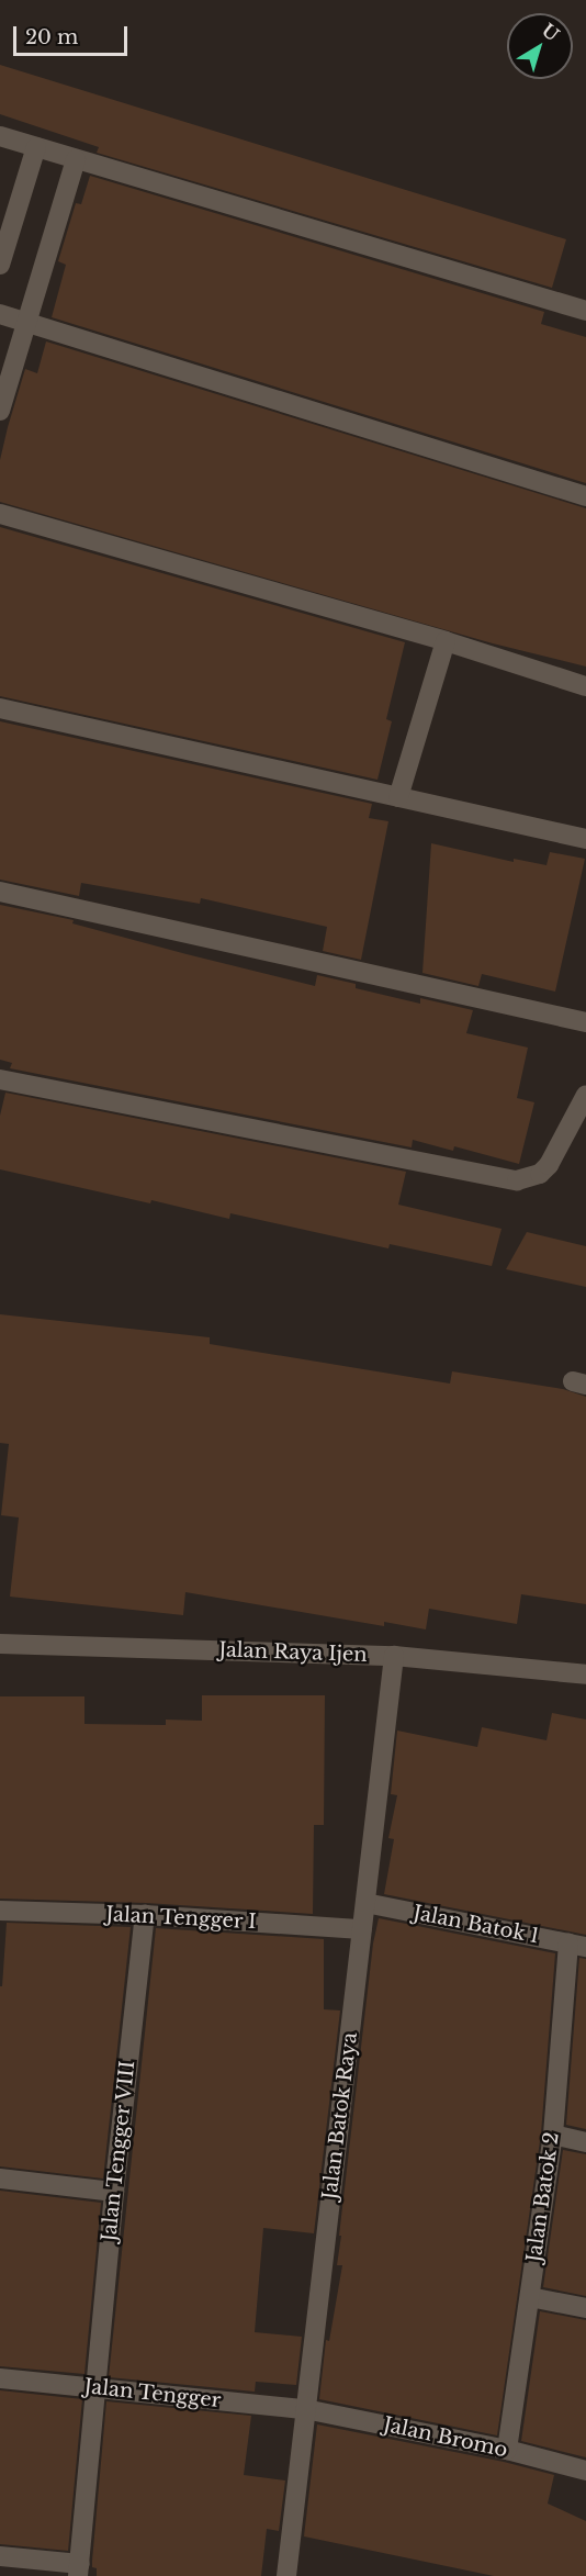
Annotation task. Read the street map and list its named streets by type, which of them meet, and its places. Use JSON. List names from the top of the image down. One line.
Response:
{"streets":{"street":["Jalan Raya Ijen","Jalan Tengger I","Jalan Batok 1","Jalan Batok Raya","Jalan Tengger VIII","Jalan Batok 2","Jalan Tengger","Jalan Bromo"]},"crossings":[["Jalan Raya Ijen","Jalan Batok Raya"],["Jalan Tengger I","Jalan Batok Raya"],["Jalan Tengger I","Jalan Tengger VIII"],["Jalan Batok 1","Jalan Batok Raya"],["Jalan Batok 1","Jalan Batok 2"],["Jalan Batok Raya","Jalan Tengger"],["Jalan Batok Raya","Jalan Bromo"],["Jalan Tengger VIII","Jalan Tengger"],["Jalan Batok 2","Jalan Bromo"],["Jalan Tengger","Jalan Bromo"]],"scale_bar":"20 m","north":"top right"}
